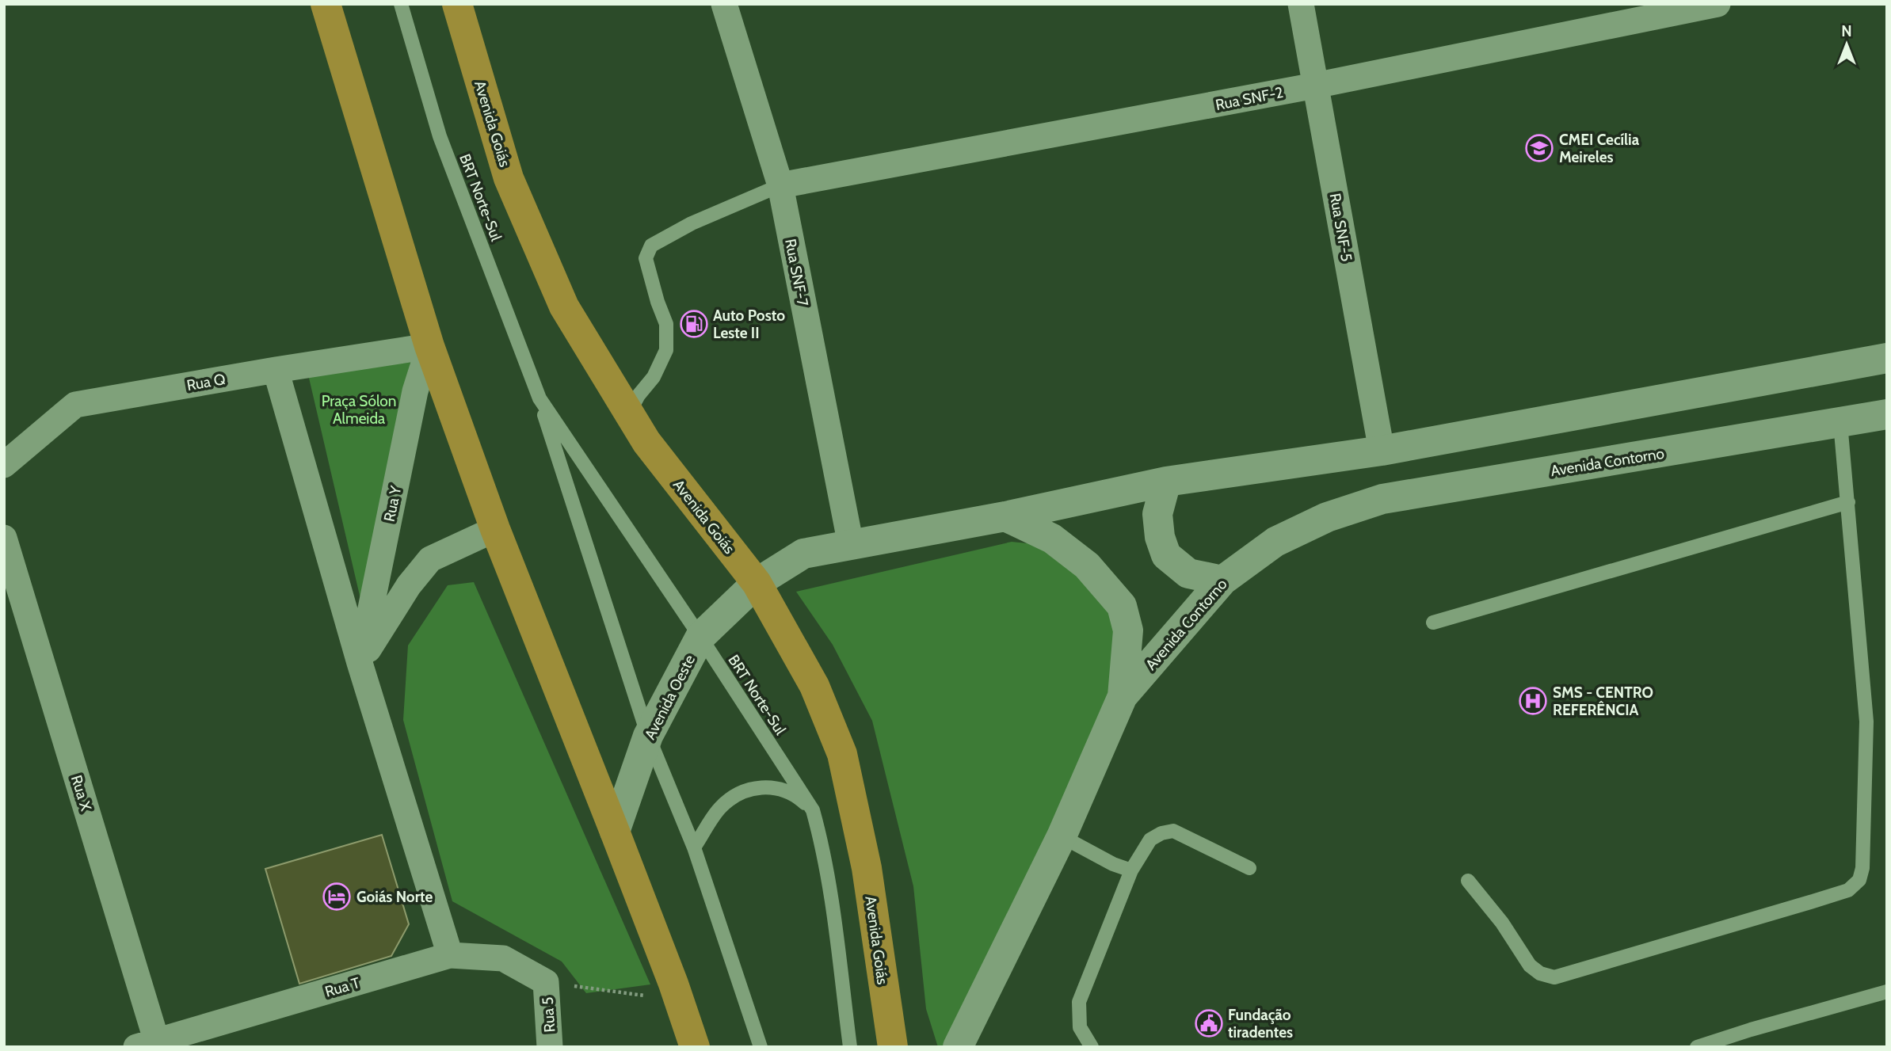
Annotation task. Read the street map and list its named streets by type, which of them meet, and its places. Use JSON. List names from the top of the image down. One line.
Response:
{"streets":{"main road":["Avenida Goiás","Avenida Contorno","Avenida Oeste"],"street":["Rua SNF-2","Rua SNF-5","Rua SNF-7","Rua Q","Rua Y","Rua X","Rua T","Rua 5"],"lane":["BRT Norte-Sul"]},"crossings":[["Rua SNF-2","Rua SNF-5"],["Rua SNF-2","Rua SNF-7"],["Avenida Goiás","Avenida Oeste"],["BRT Norte-Sul","Avenida Oeste"],["Rua Q","Rua Y"],["Rua Y","Rua T"],["Rua X","Rua T"],["Rua T","Rua 5"]],"parks":["Praça Sólon Almeida"],"places":{"school or university":["CMEI Cecília Meireles"],"fuel station":["Auto Posto Leste II"],"hospital":["SMS - CENTRO REFERÊNCIA"],"hotel":["Goiás Norte"],"public building":["Fundação tiradentes"]},"north":"top"}
